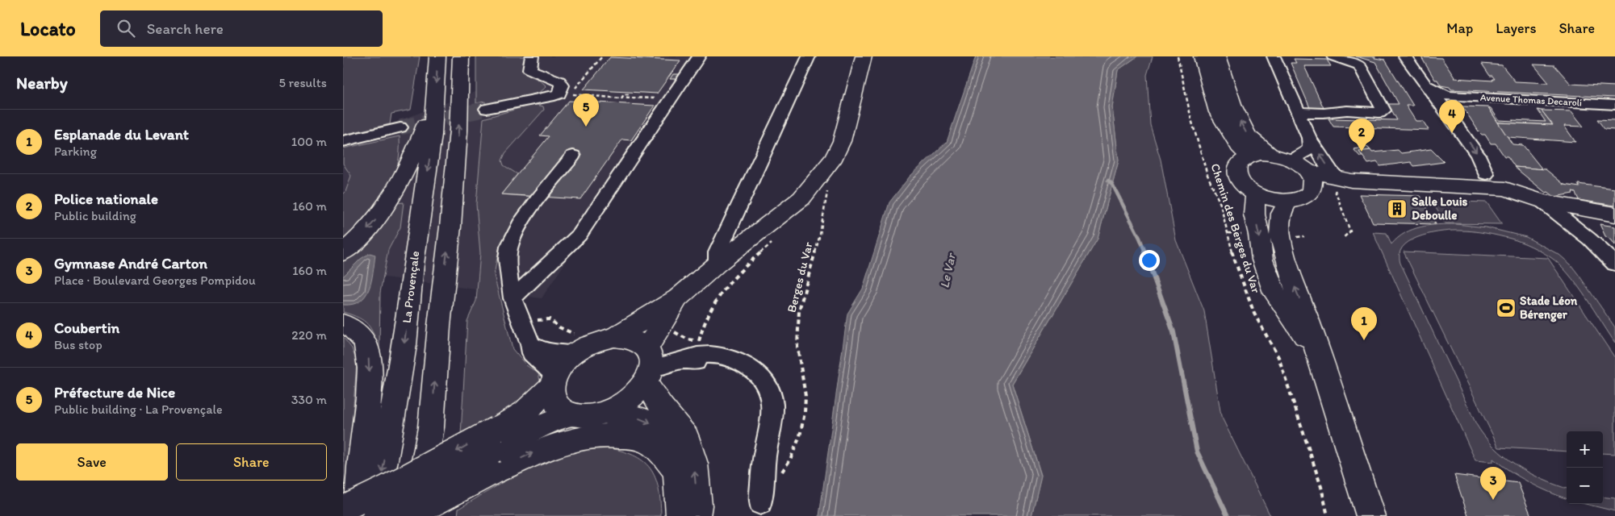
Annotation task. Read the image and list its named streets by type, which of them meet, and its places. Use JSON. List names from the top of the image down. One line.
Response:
{"streets":{"main road":["La Provençale"],"street":["Avenue Thomas Decaroli"],"path":["Chemin des Berges du Var","Berges du Var"]},"water":["Le Var"],"places":{"building":["Salle Louis Deboulle"],"sports":["Stade Léon Bérenger"]},"page":{"header":"Locato","search":"Search here","nav":["Map","Layers","Share"],"heading":["Nearby","5 results"],"pins":["5","4","2","1","3"],"list":[{"mark":"1","name":"Esplanade du Levant","note":"Parking","value":"100 m"},{"mark":"2","name":"Police nationale","note":"Public building","value":"160 m"},{"mark":"3","name":"Gymnase André Carton","note":"Place · Boulevard Georges Pompidou","value":"160 m"},{"mark":"4","name":"Coubertin","note":"Bus stop","value":"220 m"},{"mark":"5","name":"Préfecture de Nice","note":"Public building · La Provençale","value":"330 m"}],"buttons":["Save","Share"],"map_buttons":["+","−"]}}
